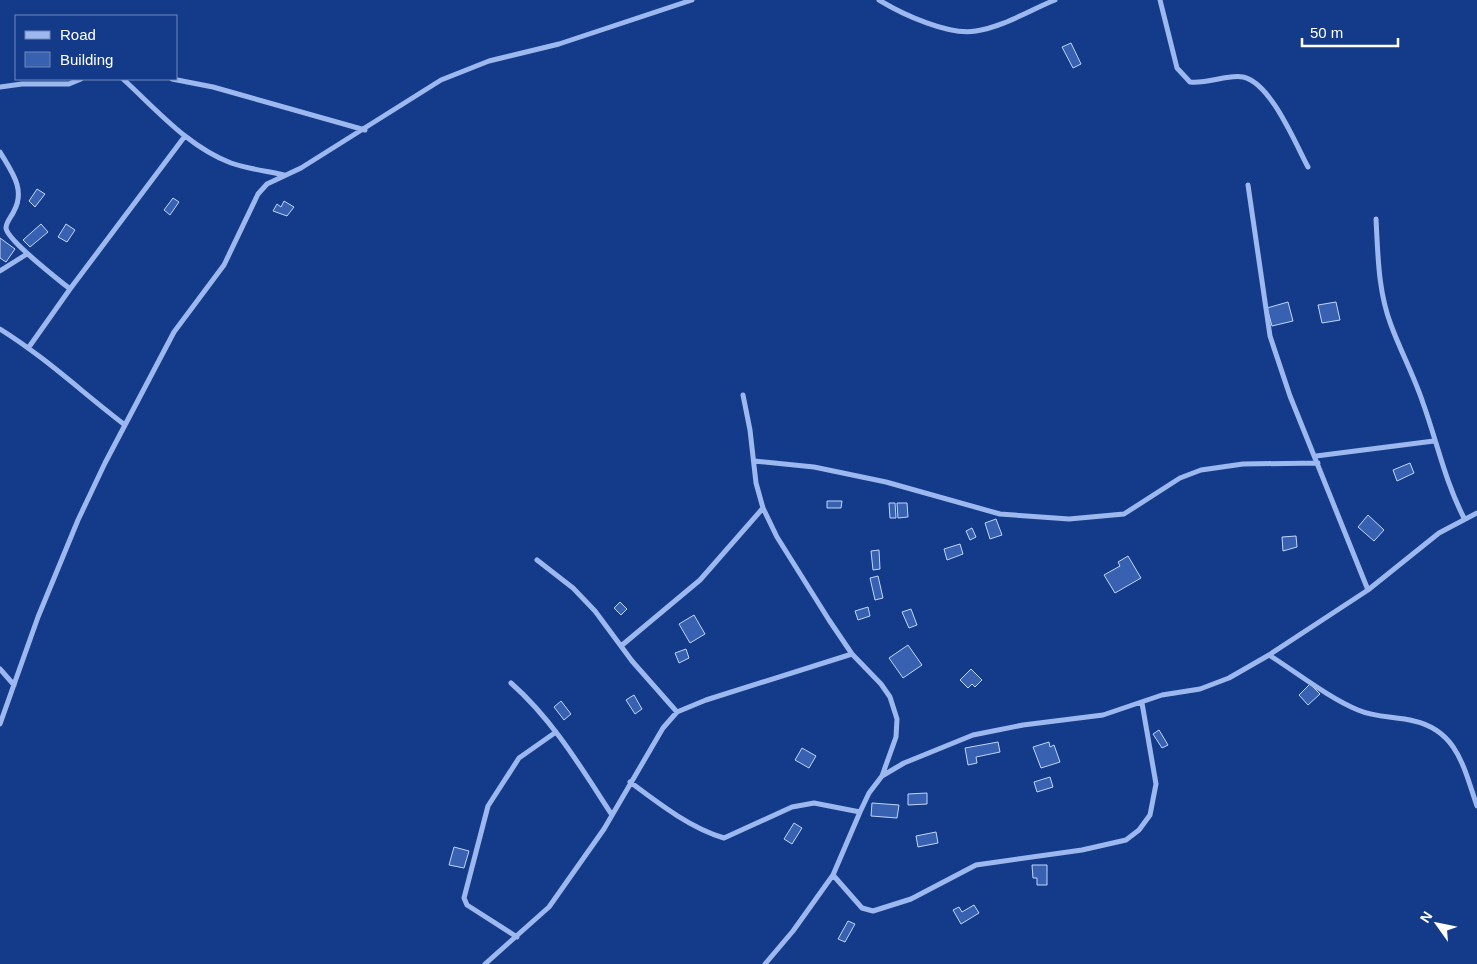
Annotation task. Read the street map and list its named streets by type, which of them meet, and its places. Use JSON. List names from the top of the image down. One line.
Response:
{"legend":["Road","Building"],"scale_bar":"50 m","north":"top left"}
